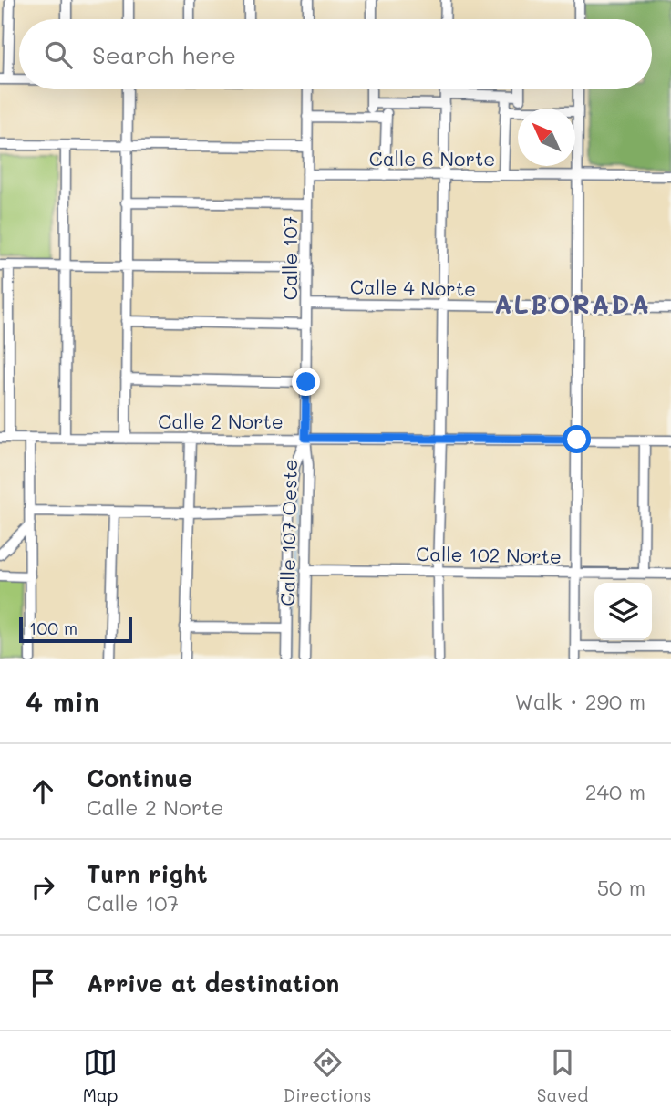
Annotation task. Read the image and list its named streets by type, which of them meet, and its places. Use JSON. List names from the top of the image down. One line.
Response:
{"streets":{"street":["Calle 6 Norte","Calle 107","Calle 4 Norte","Calle 2 Norte","Calle 107 Oeste","Calle 102 Norte"]},"crossings":[["Calle 6 Norte","Calle 107"],["Calle 107","Calle 4 Norte"],["Calle 107","Calle 2 Norte"],["Calle 107","Calle 107 Oeste"],["Calle 2 Norte","Calle 107 Oeste"],["Calle 107 Oeste","Calle 102 Norte"]],"districts":["ALBORADA"],"scale_bar":"100 m","north":"top left","page":{"search":"Search here","scale":"100 m","heading":["4 min","Walk · 290 m"],"list":[["Continue","Calle 2 Norte","240 m"],["Turn right","Calle 107","50 m"],"Arrive at destination"],"nav":["Map","Directions","Saved"]}}
